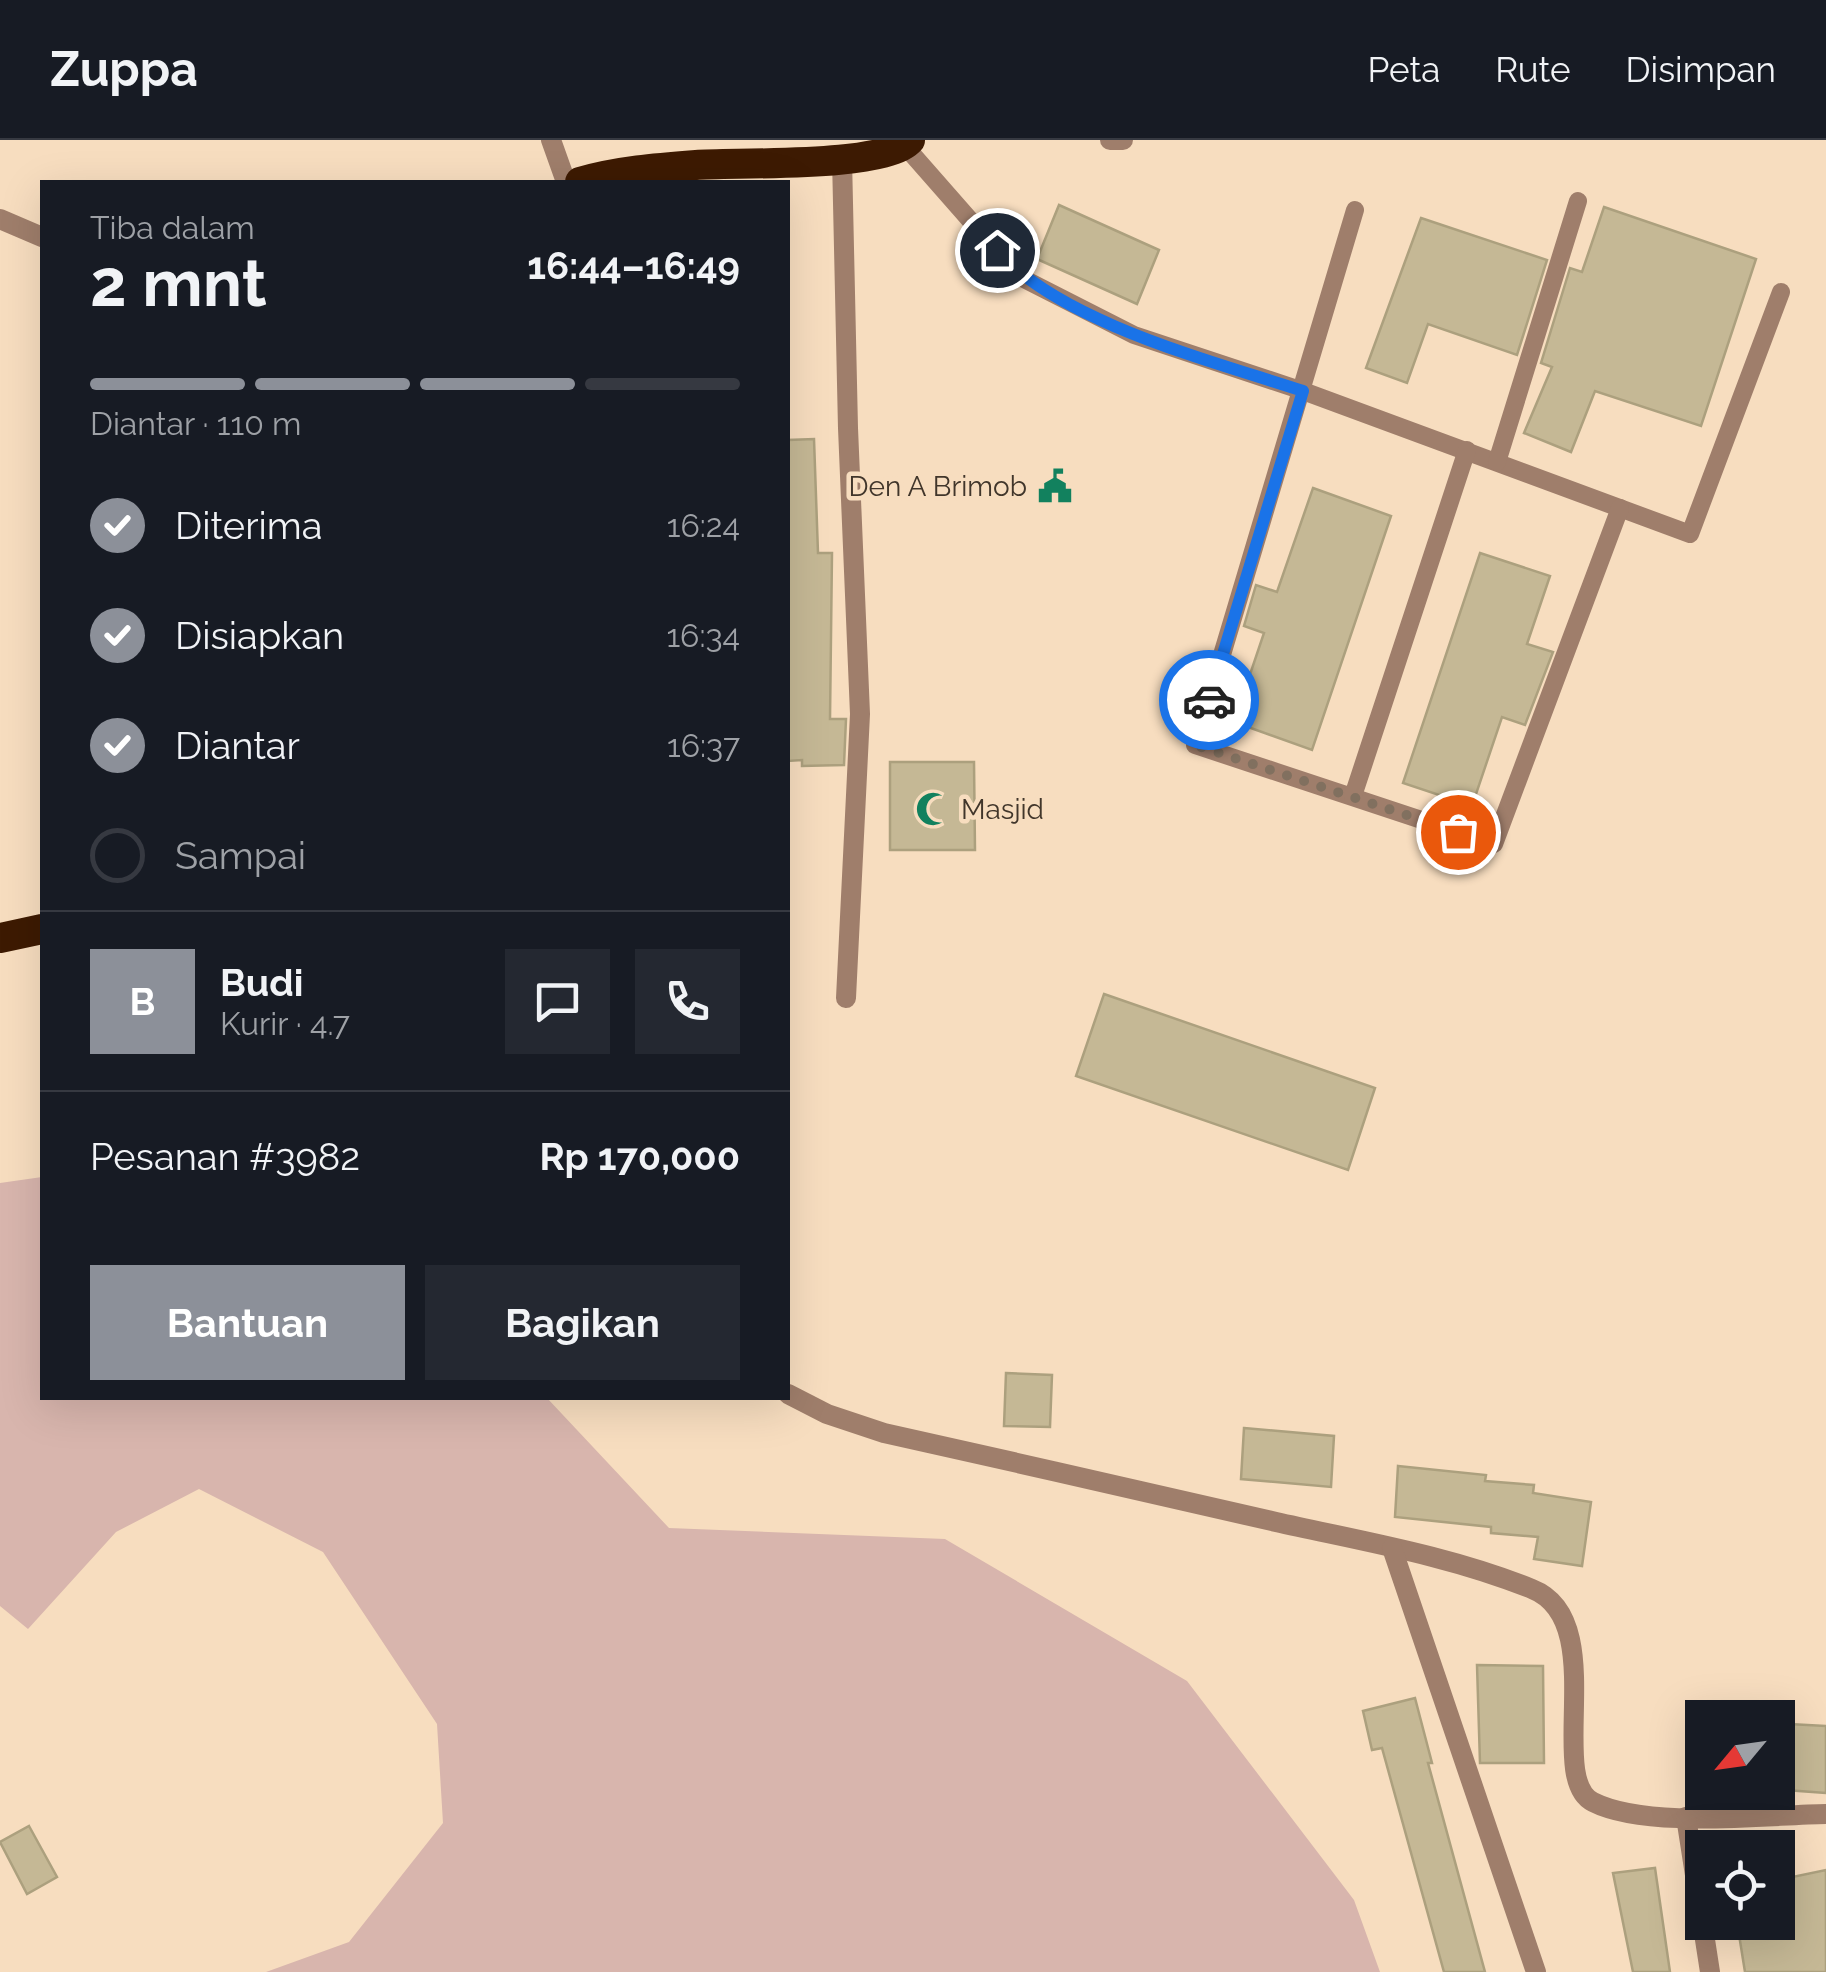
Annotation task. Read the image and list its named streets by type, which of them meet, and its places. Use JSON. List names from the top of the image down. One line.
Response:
{"places":{"public building":["Den A Brimob"],"mosque":["Masjid"]},"north":"bottom left","page":{"header":"Zuppa","nav":["Peta","Rute","Disimpan"],"heading":["2 mnt","Tiba dalam","16:44–16:49"],"panel":["Budi","Kurir · 4.7","Pesanan #3982","Rp 170,000"],"bar":"Diantar · 110 m","list":[["Diterima","16:24"],["Disiapkan","16:34"],["Diantar","16:37"],"Sampai"],"round":"B","buttons":["Bantuan","Bagikan"]}}
